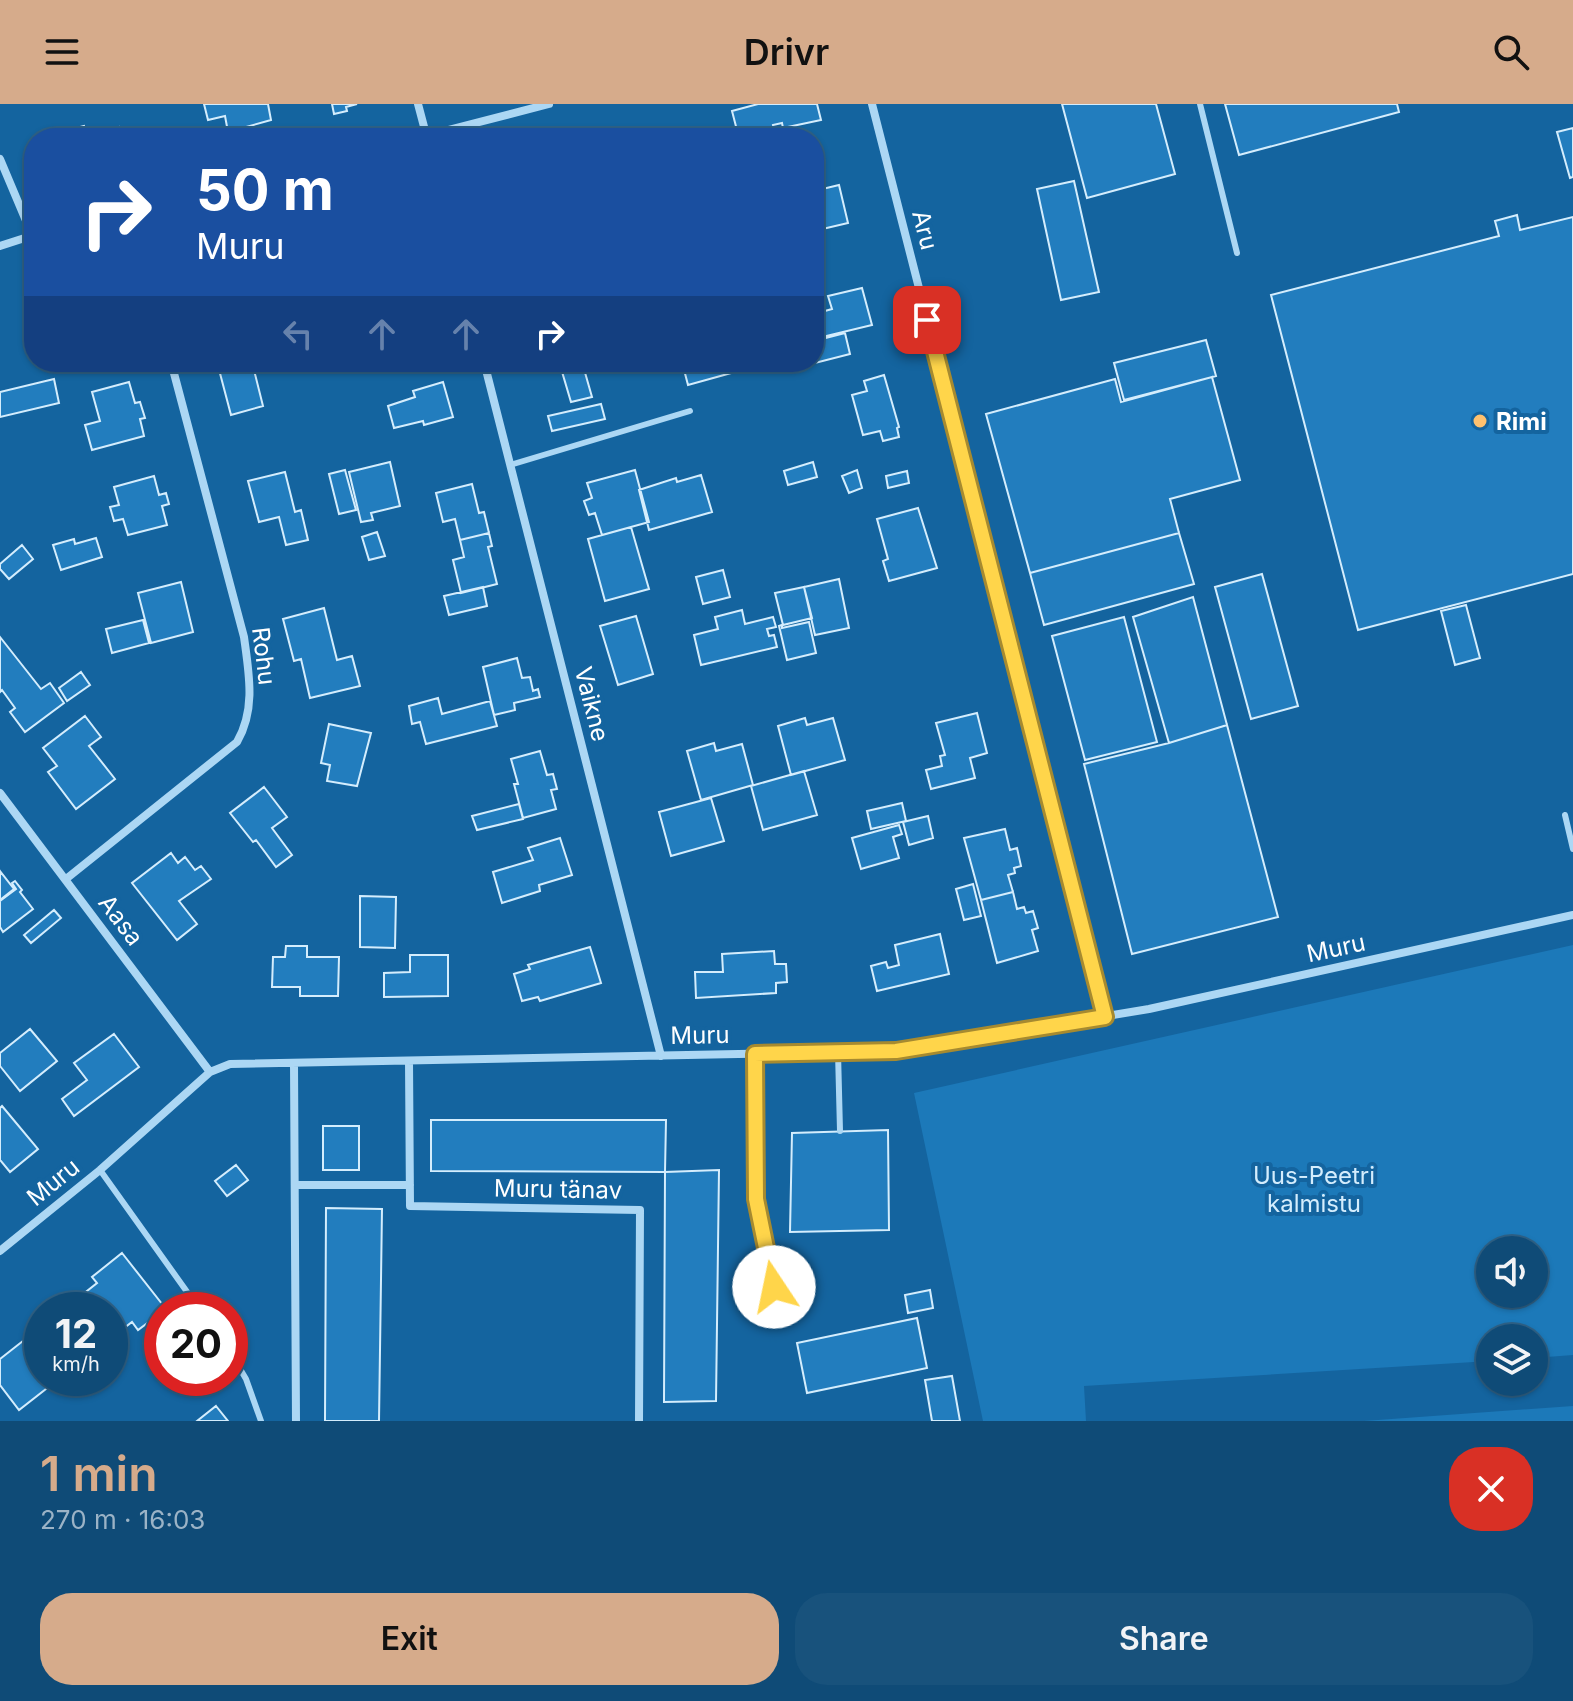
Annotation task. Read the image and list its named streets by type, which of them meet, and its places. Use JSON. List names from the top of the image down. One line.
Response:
{"streets":{"street":["Aru","Rohu","Vaikne","Aasa","Muru","Muru tänav"]},"crossings":[["Aru","Muru"],["Rohu","Aasa"],["Vaikne","Muru"],["Aasa","Muru"]],"parks":["Uus-Peetri kalmistu"],"places":["Rimi"],"page":{"header":"Drivr","turn":["50 m","Muru"],"speed":"12 km/h","limit":"20","heading":["1 min","270 m · 16:03"],"buttons":["Exit","Share"]}}
